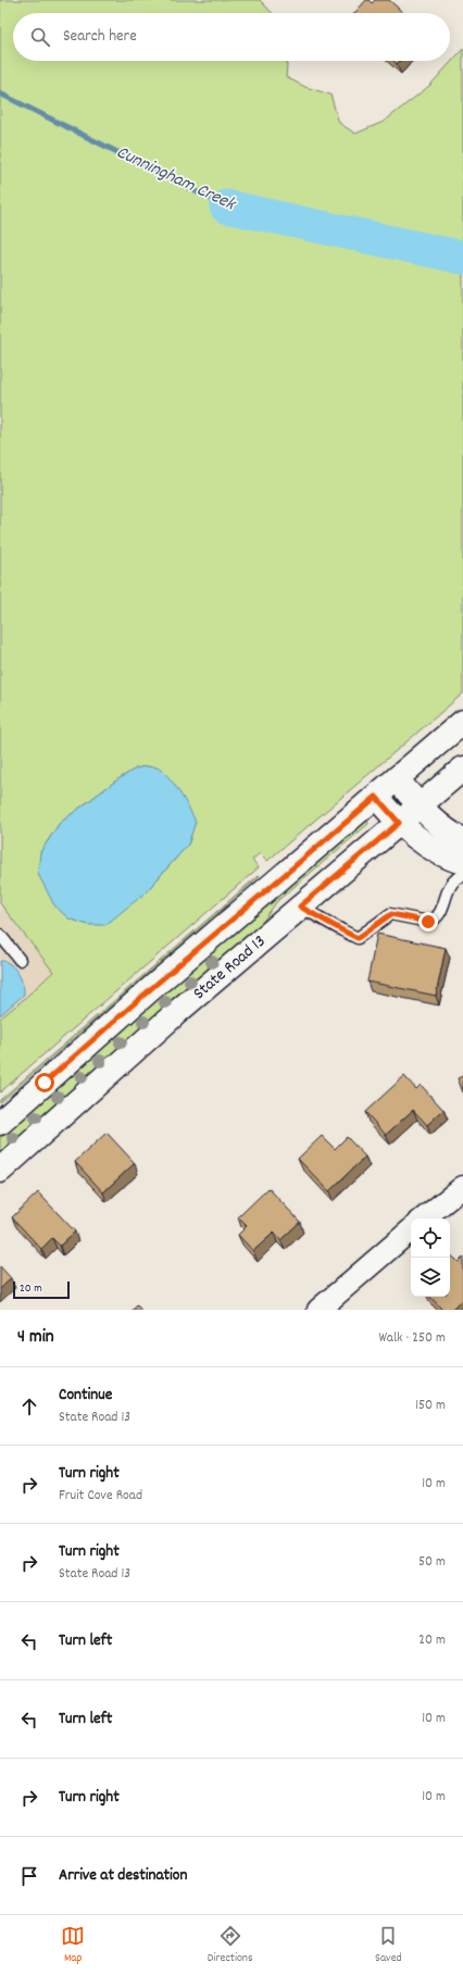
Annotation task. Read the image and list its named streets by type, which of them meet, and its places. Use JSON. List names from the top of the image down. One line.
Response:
{"streets":{"main road":["State Road 13"]},"water":["Cunningham Creek"],"scale_bar":"20 m","page":{"search":"Search here","scale":"20 m","heading":["4 min","Walk · 250 m"],"list":[["Continue","State Road 13","150 m"],["Turn right","Fruit Cove Road","10 m"],["Turn right","State Road 13","50 m"],["Turn left","20 m"],["Turn left","10 m"],["Turn right","10 m"],"Arrive at destination"],"nav":["Map","Directions","Saved"]}}
